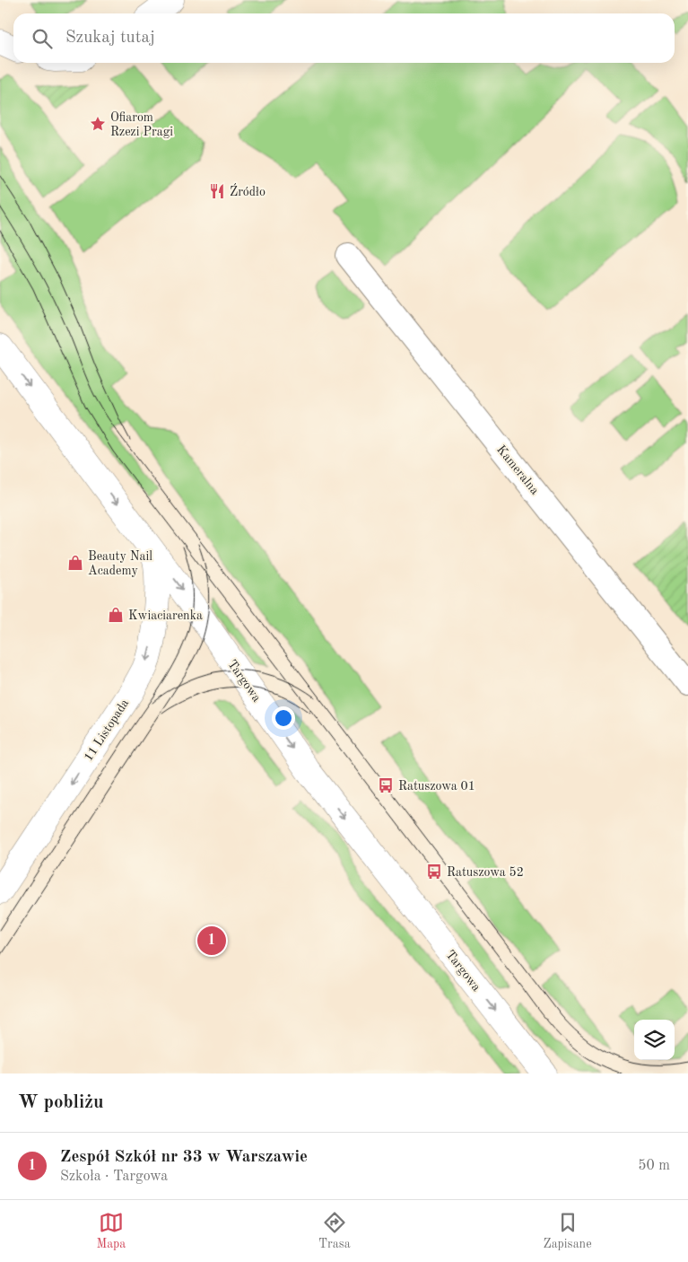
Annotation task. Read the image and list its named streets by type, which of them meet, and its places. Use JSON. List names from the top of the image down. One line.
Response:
{"streets":{"street":["Kameralna","Targowa","11 Listopada"]},"crossings":[["Targowa","11 Listopada"]],"one_way":["Targowa","11 Listopada"],"places":{"place":["Ofiarom Rzezi Pragi"],"restaurant":["Źródło"],"shop":["Beauty Nail Academy","Kwiaciarenka"],"bus stop":["Ratuszowa 01","Ratuszowa 52"]},"page":{"search":"Szukaj tutaj","pins":"1","heading":"W pobliżu","list":[{"mark":"1","name":"Zespół Szkół nr 33 w Warszawie","note":"Szkoła · Targowa","value":"50 m"}],"nav":["Mapa","Trasa","Zapisane"]}}
